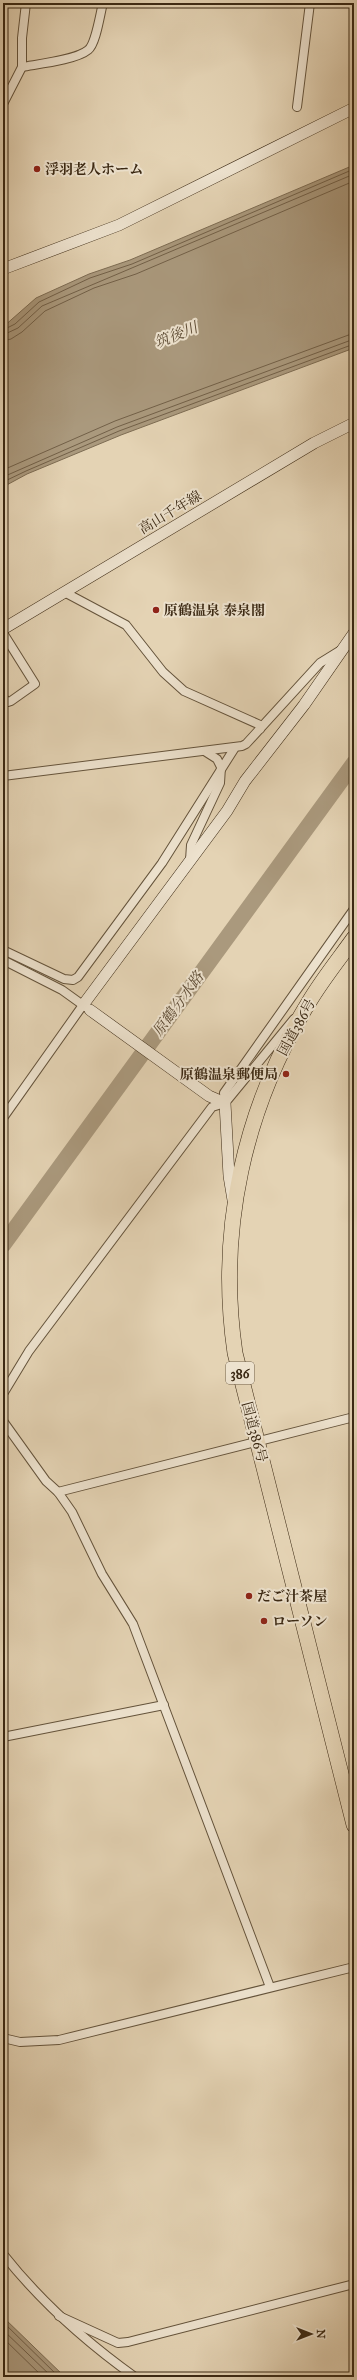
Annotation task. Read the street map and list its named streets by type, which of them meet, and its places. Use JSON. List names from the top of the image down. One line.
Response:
{"streets":{"highway":["国道386号","386"],"street":["高山千年線"]},"water":["筑後川","原鶴分水路"],"places":["浮羽老人ホーム","原鶴温泉 泰泉閣","原鶴温泉郵便局","だご汁茶屋","ローソン"],"north":"right"}
